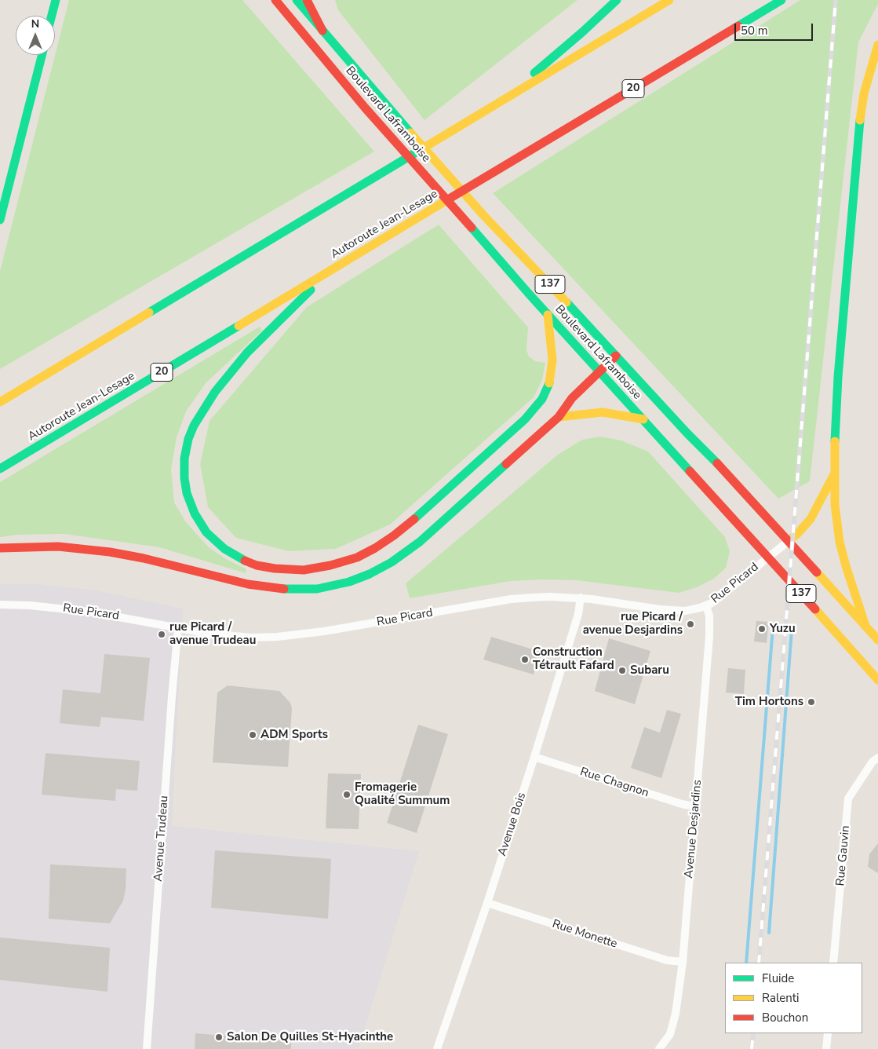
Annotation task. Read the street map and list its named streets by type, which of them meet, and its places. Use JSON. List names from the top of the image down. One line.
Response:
{"streets":{"main road":["20","Boulevard Laframboise","Autoroute Jean-Lesage","137"],"street":["Rue Picard","Rue Chagnon","Avenue Bois","Avenue Desjardins","Avenue Trudeau","Rue Gauvin","Rue Monette"]},"crossings":[["Boulevard Laframboise","Rue Picard"],["Rue Picard","Avenue Bois"],["Rue Picard","Avenue Desjardins"],["Rue Picard","Avenue Trudeau"],["Rue Chagnon","Avenue Bois"],["Rue Chagnon","Avenue Desjardins"],["Avenue Bois","Rue Monette"],["Avenue Desjardins","Rue Monette"]],"places":["rue Picard / avenue Desjardins","Yuzu","rue Picard / avenue Trudeau","Construction Tétrault Fafard","Subaru","Tim Hortons","ADM Sports","Fromagerie Qualité Summum","Salon De Quilles St-Hyacinthe"],"legend":["Fluide","Ralenti","Bouchon"],"scale_bar":"50 m","north":"top"}
